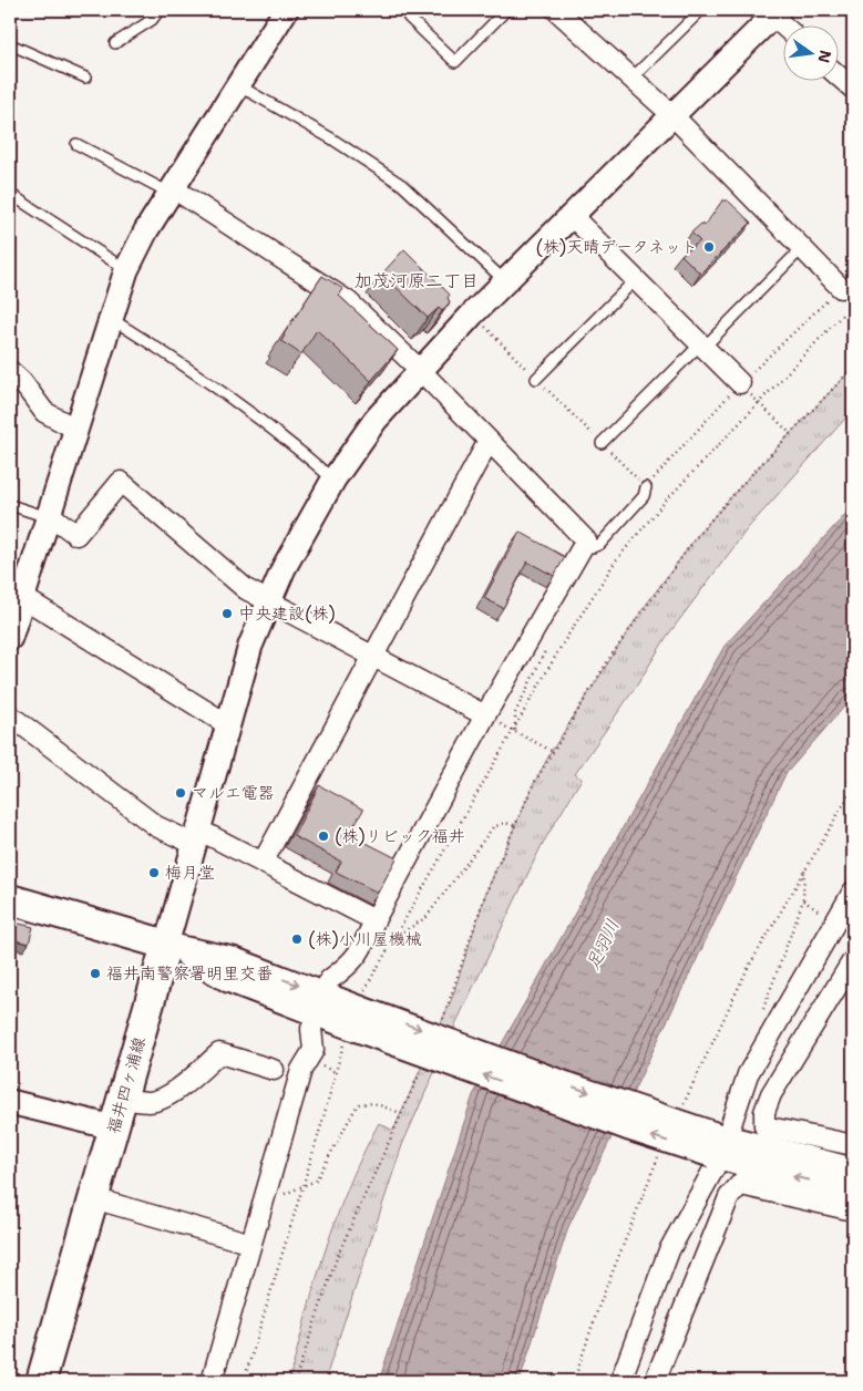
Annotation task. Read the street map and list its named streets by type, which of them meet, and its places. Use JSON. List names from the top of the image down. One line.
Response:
{"streets":{"main road":["福井四ヶ浦線"]},"districts":["加茂河原二丁目"],"water":["足羽川"],"places":["(株)天晴データネット","中央建設(株)","マルエ電器","(株)リビック福井","梅月堂","(株)小川屋機械","福井南警察署明里交番"],"north":"right"}
